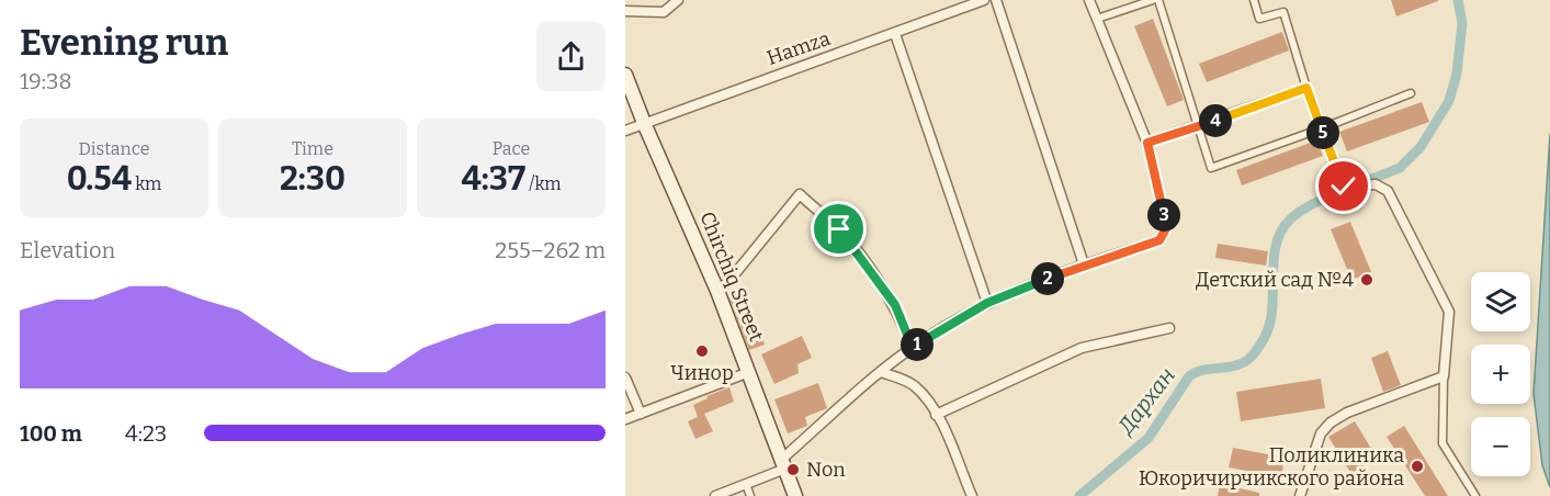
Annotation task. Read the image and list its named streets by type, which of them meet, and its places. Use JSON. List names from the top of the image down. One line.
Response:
{"streets":{"main road":["Chirchiq Street"],"street":["Hamza"]},"crossings":[["Hamza","Chirchiq Street"]],"water":["Дархан"],"places":["Детский сад №4","Чинор","Поликлиника Юкоричирчикского района","Non"],"page":{"heading":["Evening run","19:38"],"pins":["4","5","3","2","1"],"stats":[["Distance","0.54 km"],["Time","2:30"],["Pace","4:37 /km"]],"chart":["Elevation","255–262 m"],"map_buttons":["+","−"],"list":[{"name":"100 m","note":"4:23"}]}}
